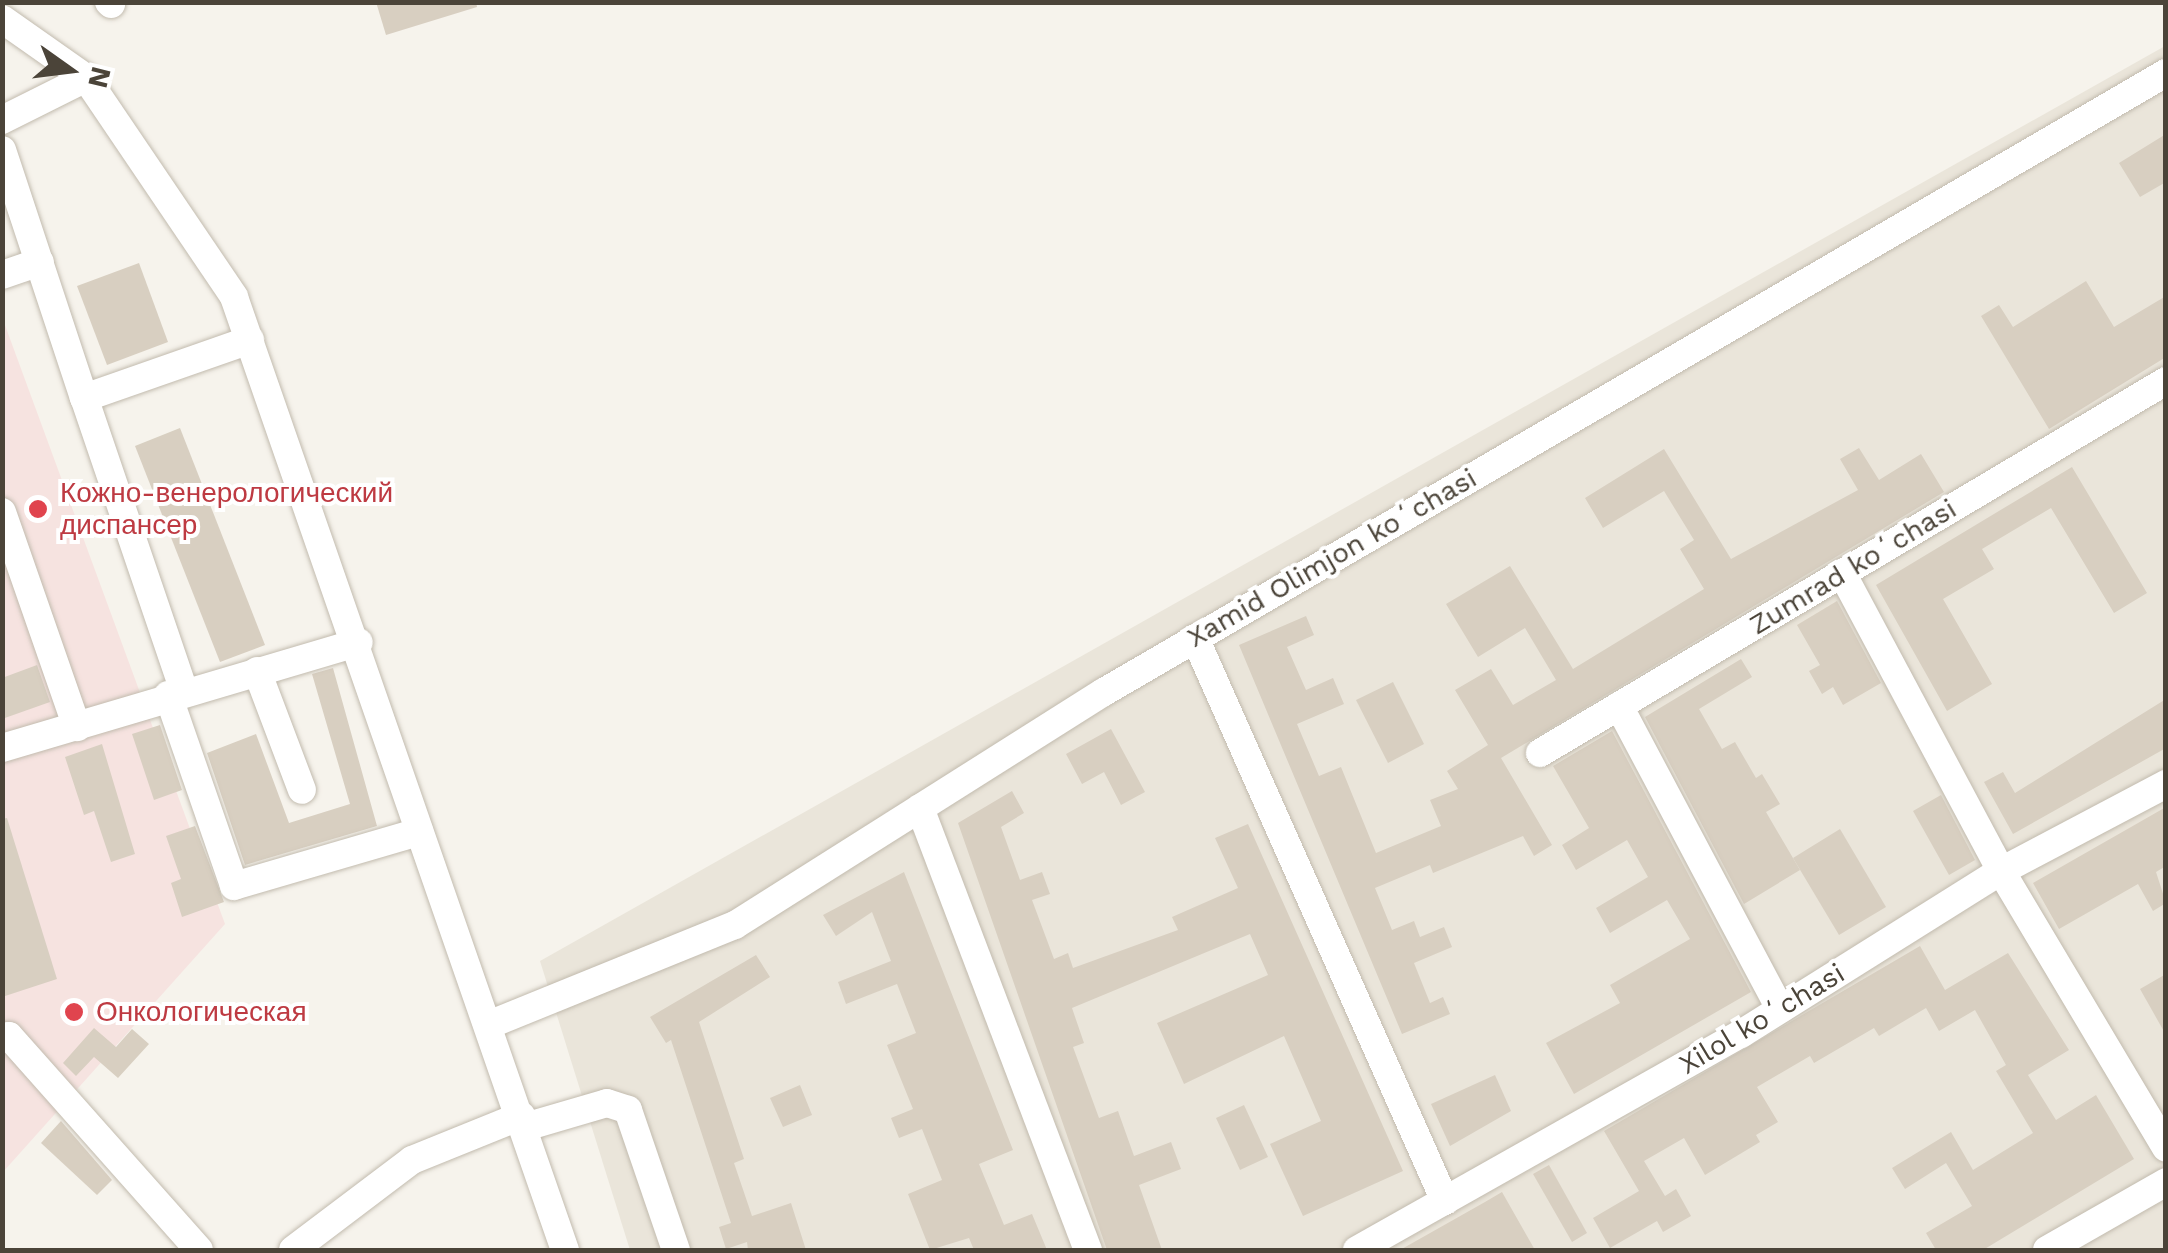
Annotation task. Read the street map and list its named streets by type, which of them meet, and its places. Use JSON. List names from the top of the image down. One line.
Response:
{"streets":{"street":["Xamid Olimjon koʻchasi","Zumrad koʻchasi","Xilol koʻchasi"]},"places":["Кожно-венерологический диспансер","Онкологическая"],"north":"right"}
